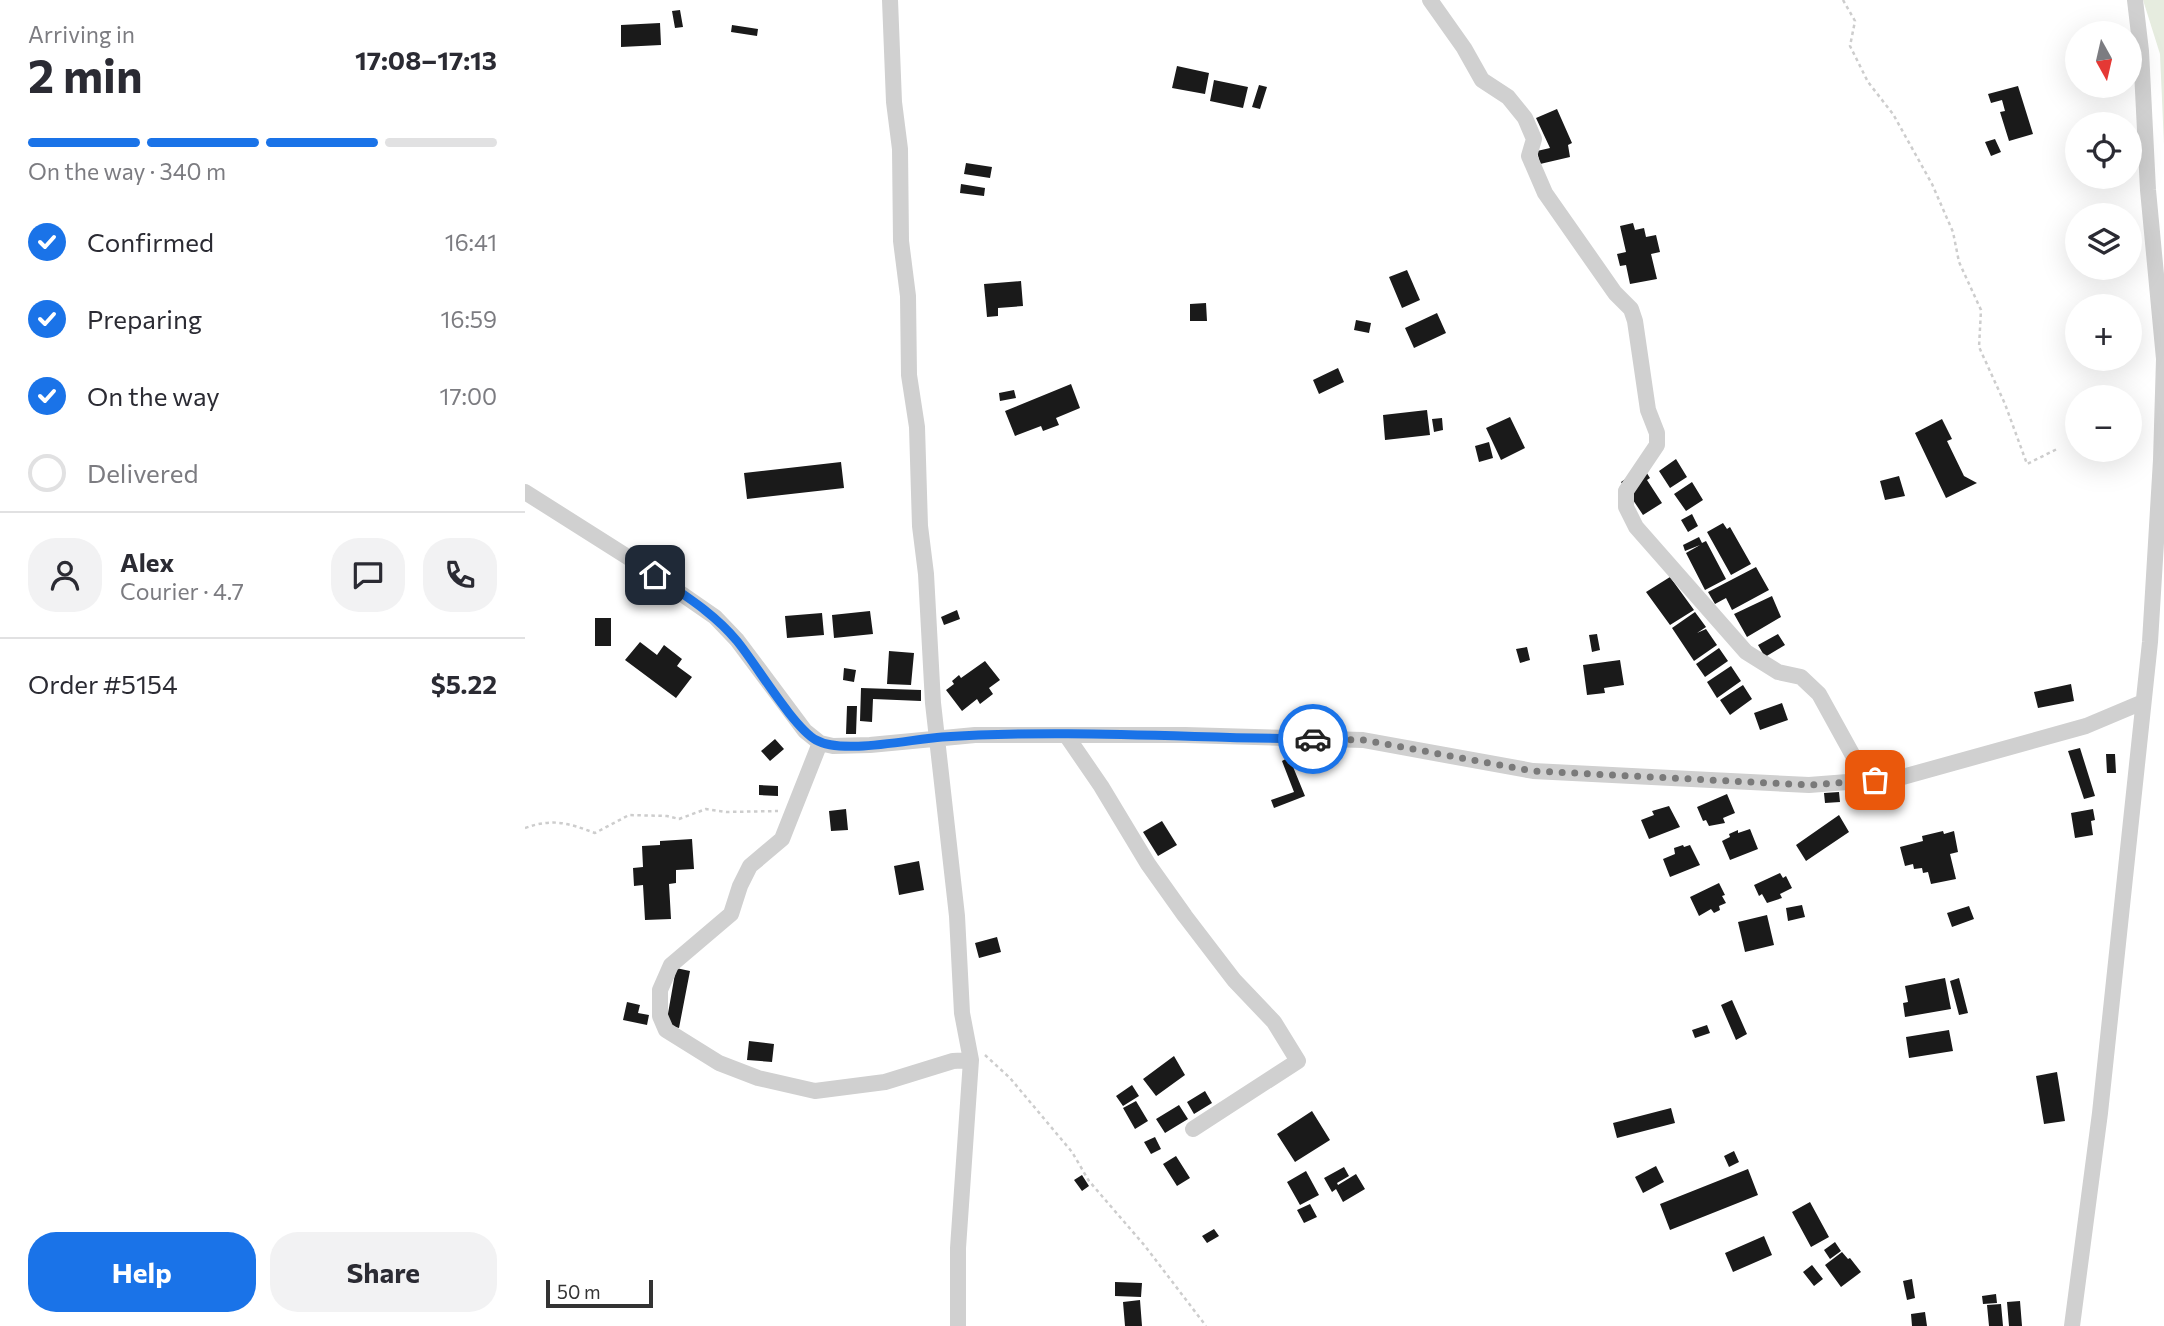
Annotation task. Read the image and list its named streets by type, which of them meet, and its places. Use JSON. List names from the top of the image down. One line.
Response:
{"scale_bar":"50 m","north":"bottom","page":{"heading":["2 min","Arriving in","17:08–17:13"],"panel":["Alex","Courier · 4.7","Order #5154","$5.22"],"map_buttons":["+","−"],"bar":"On the way · 340 m","list":[["Confirmed","16:41"],["Preparing","16:59"],["On the way","17:00"],"Delivered"],"buttons":["Help","Share"],"scale":"50 m"}}
